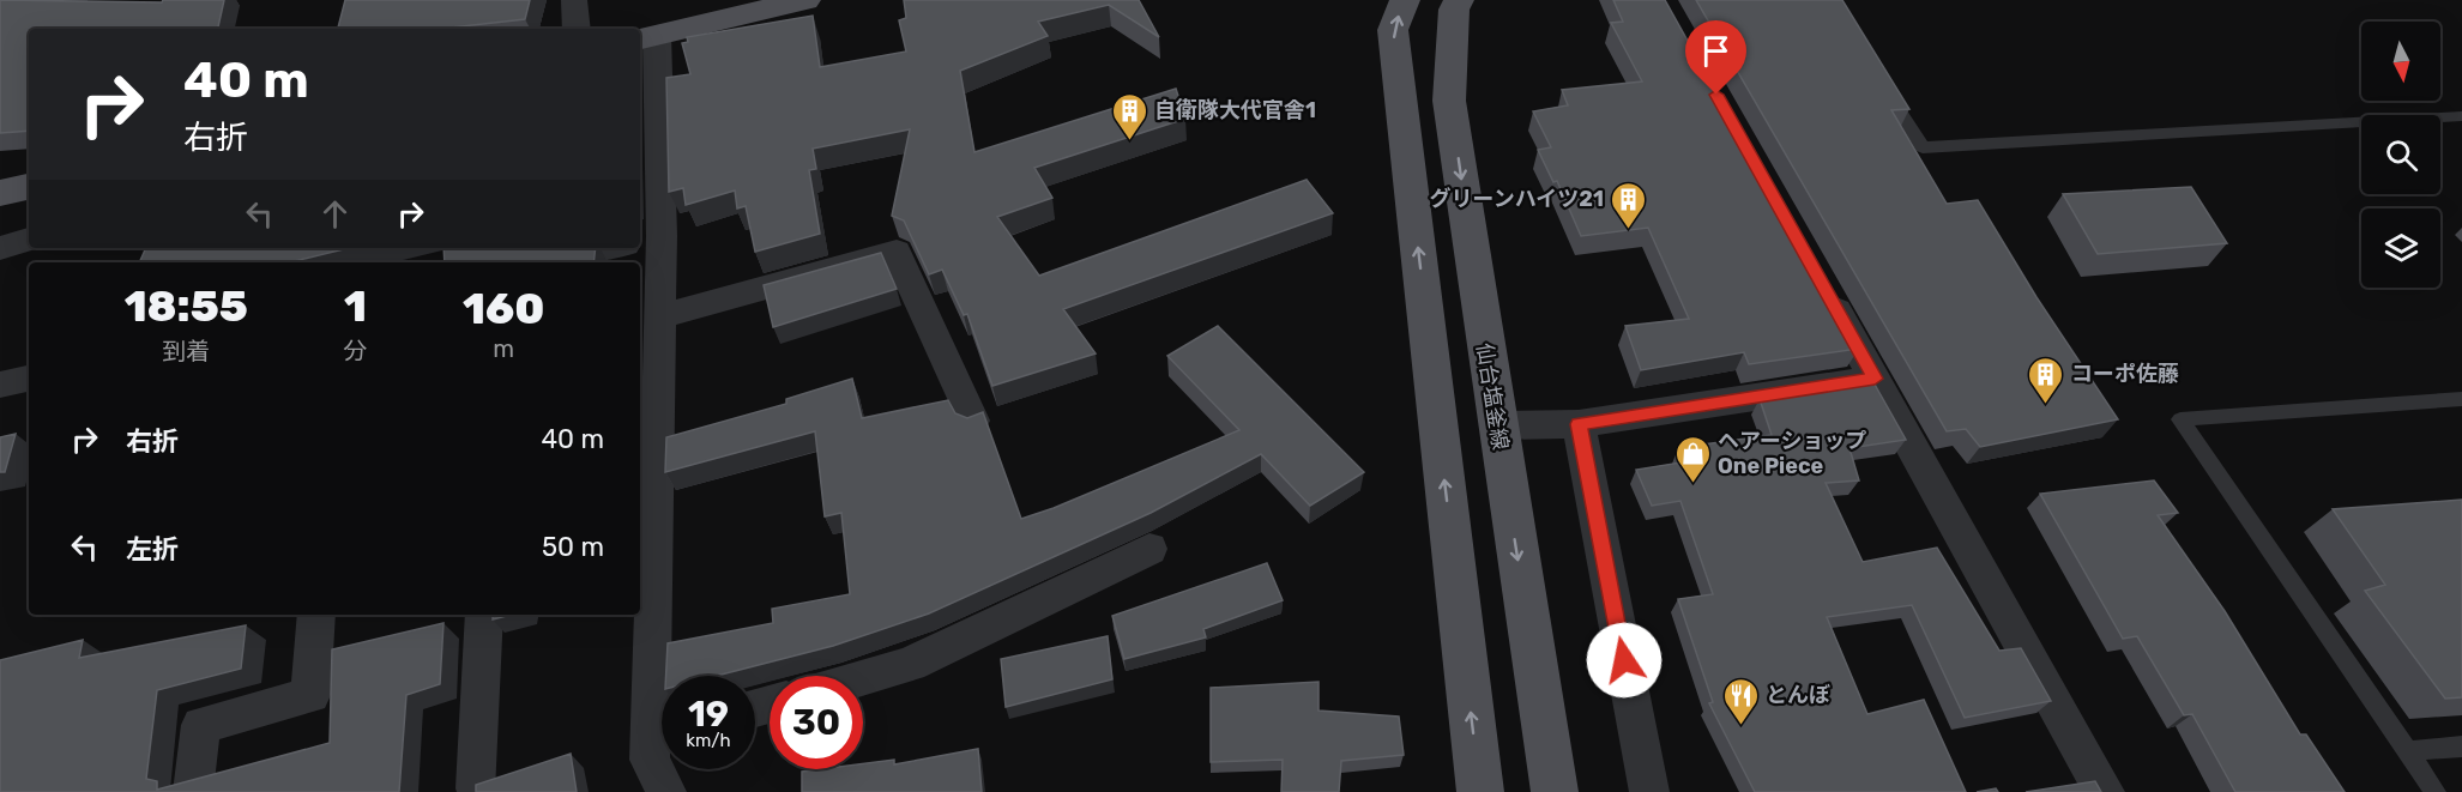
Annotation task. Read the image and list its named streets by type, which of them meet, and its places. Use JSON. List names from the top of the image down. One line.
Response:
{"streets":{"main road":["仙台塩釜線"]},"places":{"building":["自衛隊大代官舎1","グリーンハイツ21","コーポ佐藤"],"shop":["ヘアーショップ One Piece"],"restaurant":["とんぼ"]},"north":"bottom","page":{"turn":["40 m","右折"],"eta":["18:55","到着","1","分","160","m"],"list":[{"name":"右折","value":"40 m"},{"name":"左折","value":"50 m"}],"speed":"19 km/h","limit":"30"}}
